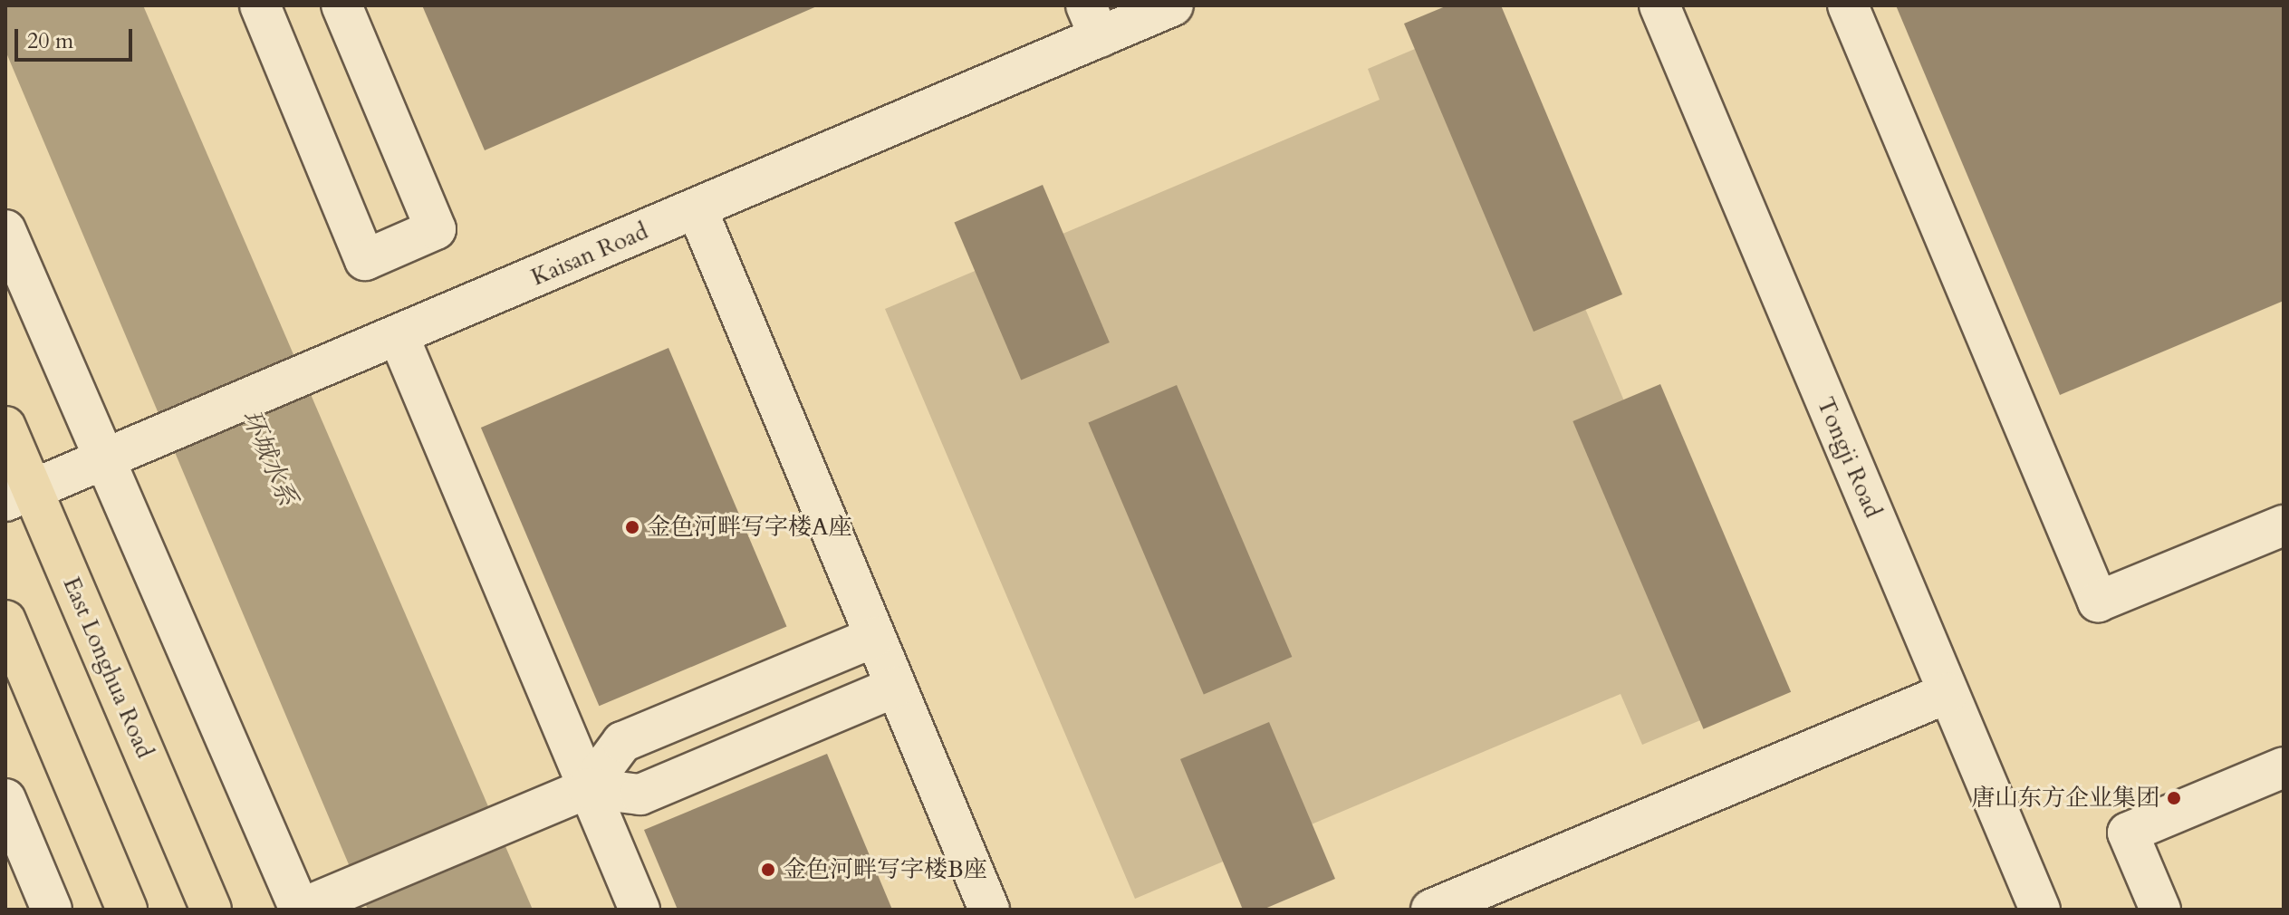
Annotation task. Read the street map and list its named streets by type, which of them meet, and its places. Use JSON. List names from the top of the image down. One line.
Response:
{"streets":{"main road":["East Longhua Road"],"street":["Kaisan Road","Tongji Road"]},"crossings":[["Kaisan Road","East Longhua Road"]],"water":["环城水系"],"places":["金色河畔写字楼A座","唐山东方企业集团","金色河畔写字楼B座"],"scale_bar":"20 m"}
